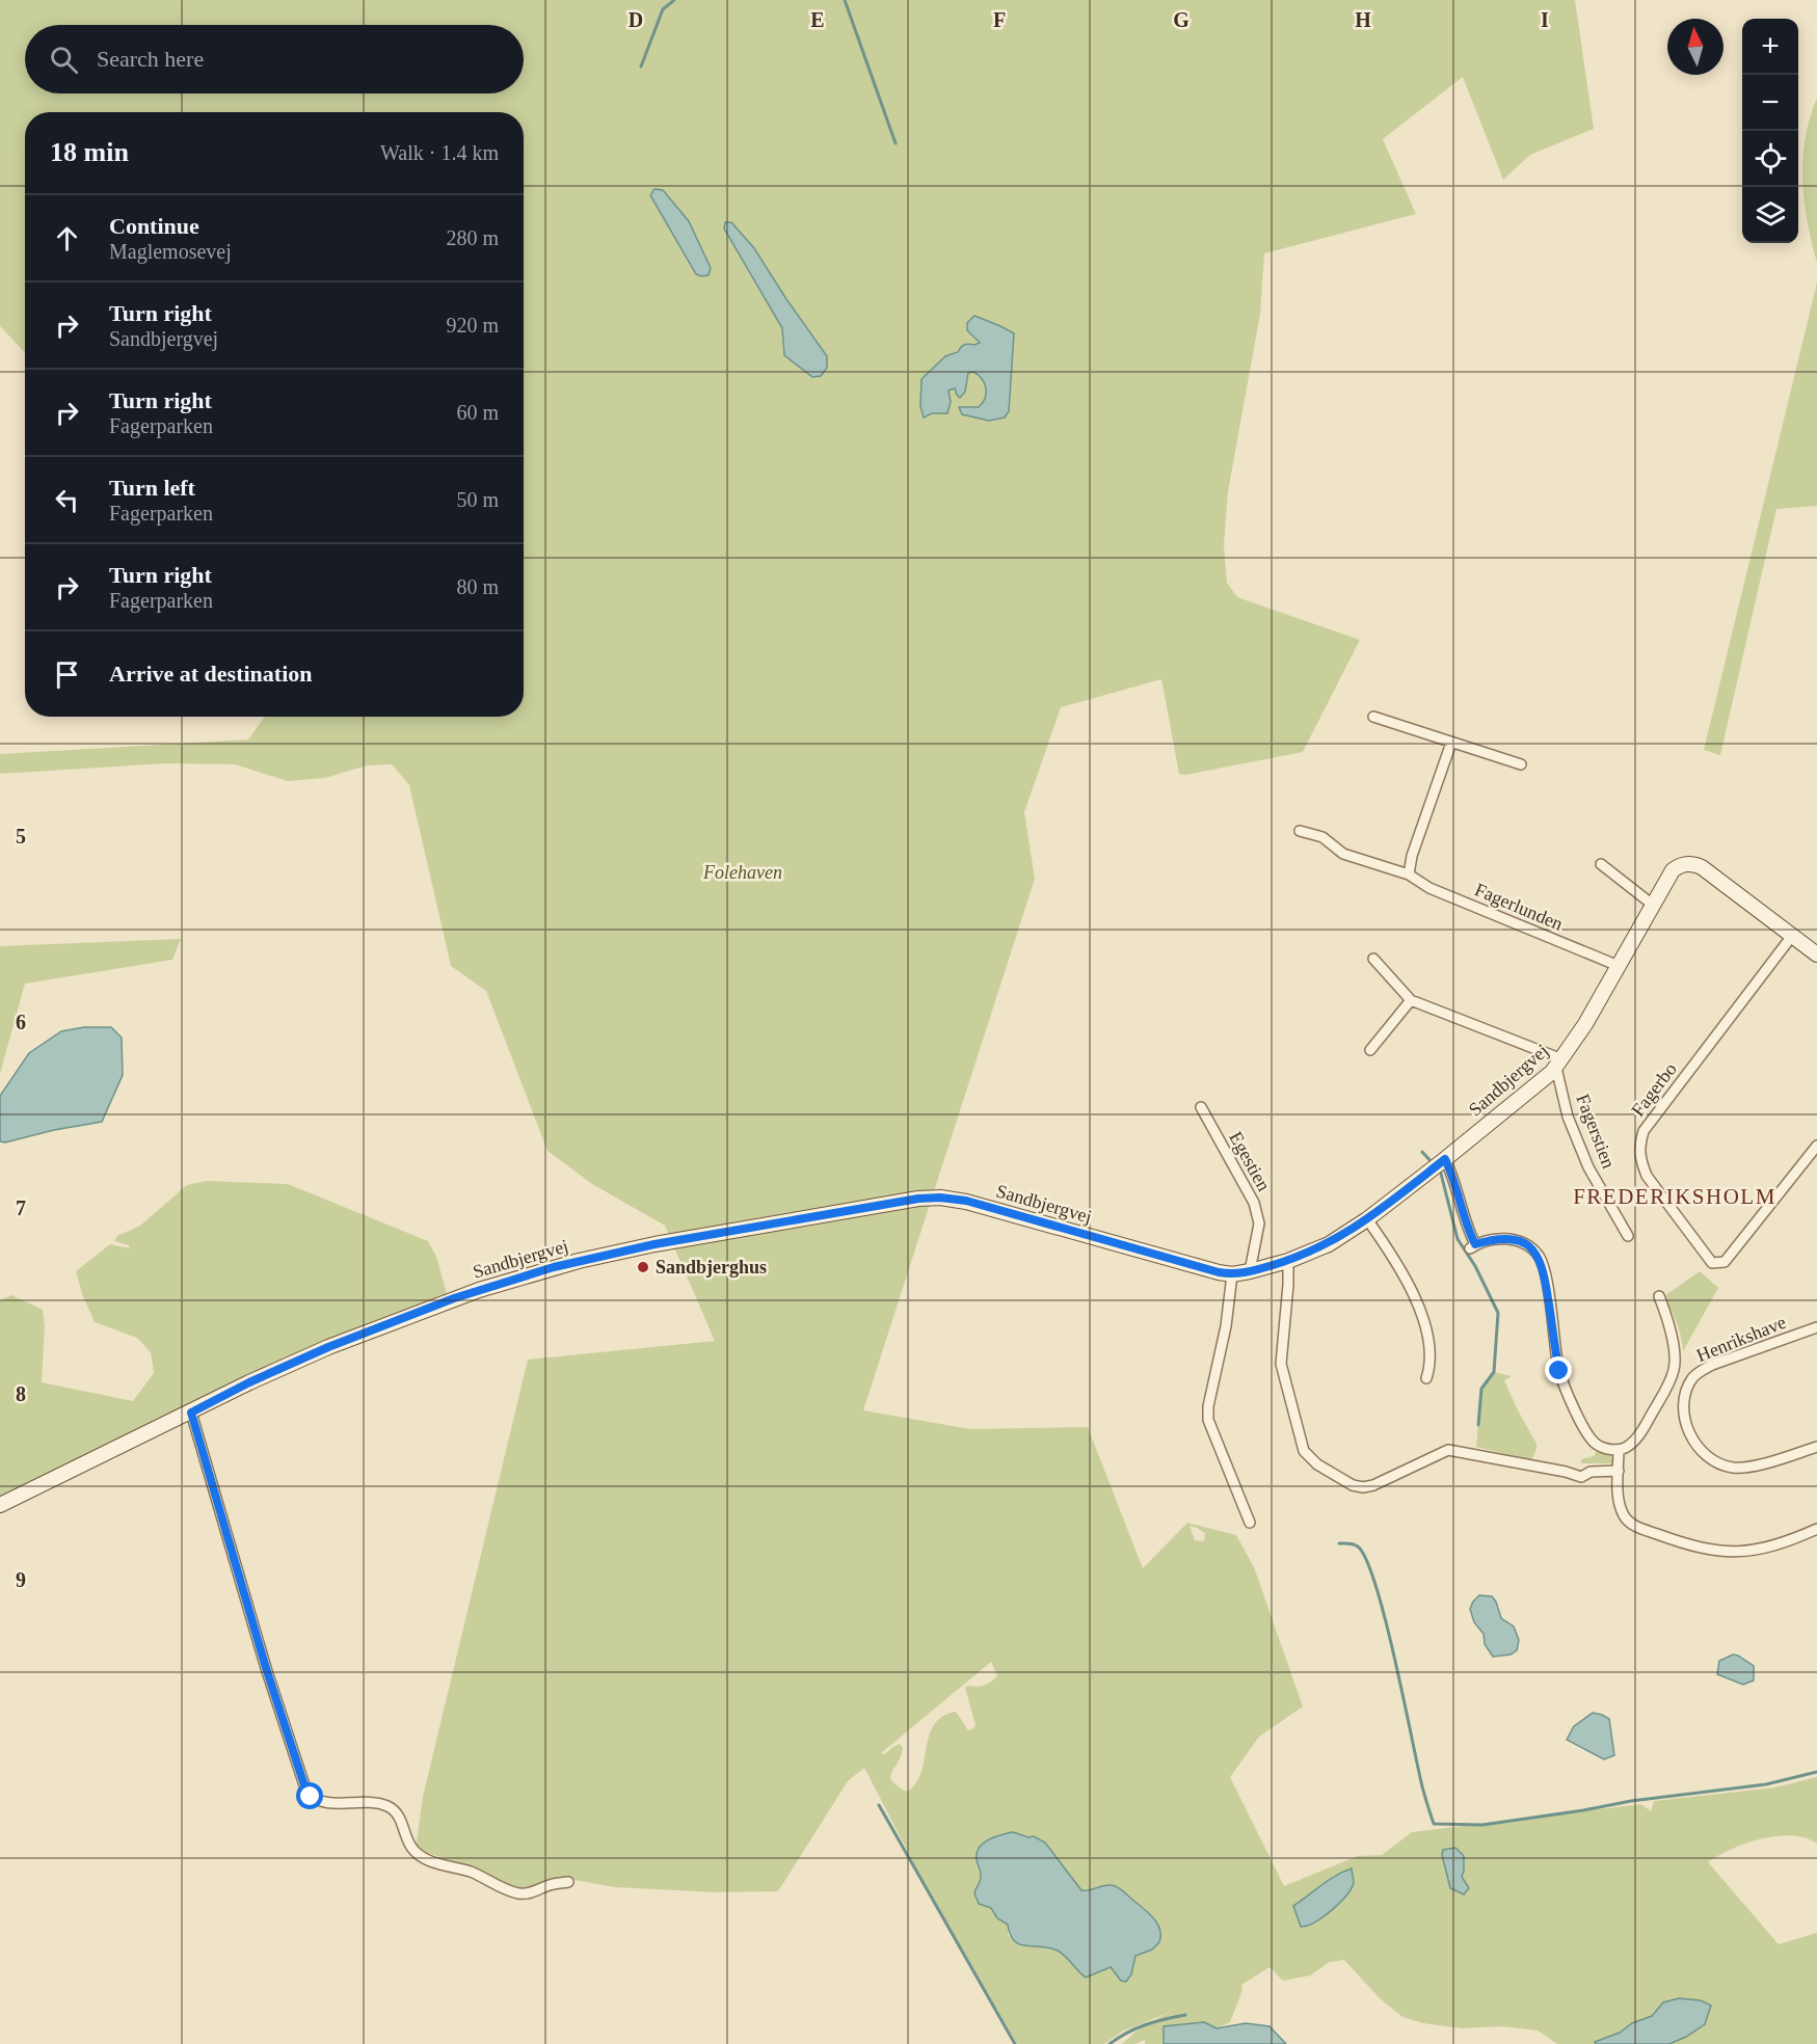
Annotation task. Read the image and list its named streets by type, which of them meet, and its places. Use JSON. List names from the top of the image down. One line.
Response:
{"streets":{"street":["Fagerlunden","Sandbjergvej","Fagerbo","Fagerstien","Egestien","Henrikshave"]},"crossings":[["Fagerlunden","Sandbjergvej"],["Sandbjergvej","Fagerbo"],["Sandbjergvej","Fagerstien"],["Sandbjergvej","Egestien"]],"districts":["FREDERIKSHOLM"],"parks":["Folehaven"],"places":["Sandbjerghus"],"north":"top","page":{"map_buttons":["+","−"],"search":"Search here","heading":["18 min","Walk · 1.4 km"],"list":[["Continue","Maglemosevej","280 m"],["Turn right","Sandbjergvej","920 m"],["Turn right","Fagerparken","60 m"],["Turn left","Fagerparken","50 m"],["Turn right","Fagerparken","80 m"],"Arrive at destination"]},"grid":{"columns":["D","E","F","G","H","I"],"rows":["5","6","7","8","9"]}}
